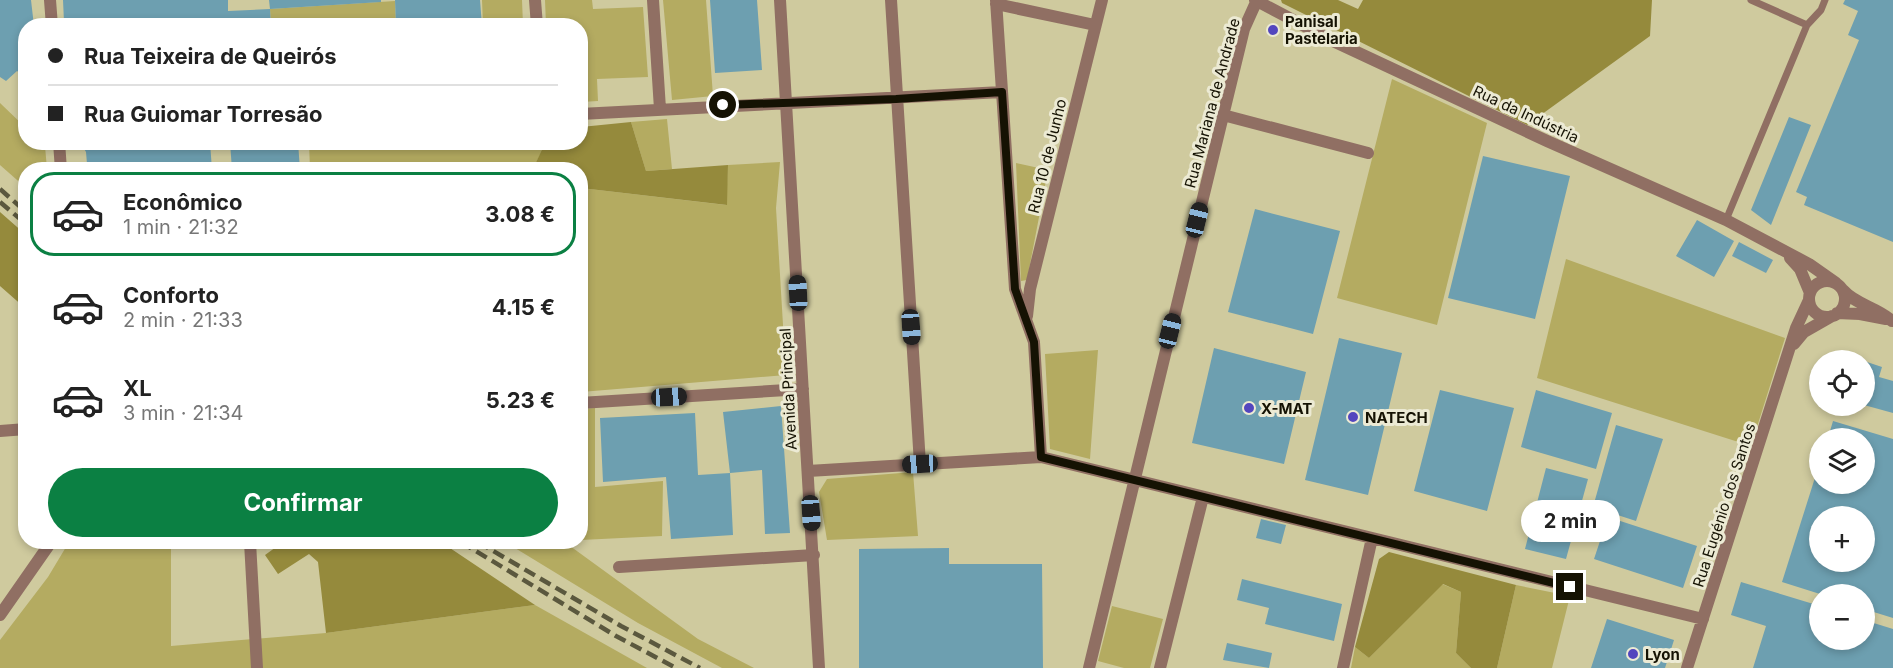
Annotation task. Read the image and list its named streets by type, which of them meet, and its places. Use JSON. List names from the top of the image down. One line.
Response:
{"streets":{"street":["Rua Mariana de Andrade","Rua da Indústria","Rua 10 de Junho","Avenida Principal","Rua Eugénio dos Santos"]},"crossings":[["Rua Mariana de Andrade","Rua da Indústria"],["Rua da Indústria","Rua Eugénio dos Santos"]],"places":["Panisal Pastelaria","X-MAT","NATECH","Lyon"],"page":{"banner":["Rua Teixeira de Queirós","Rua Guiomar Torresão"],"list":[{"name":"Econômico","note":"1 min · 21:32","value":"3.08 €"},{"name":"Conforto","note":"2 min · 21:33","value":"4.15 €"},{"name":"XL","note":"3 min · 21:34","value":"5.23 €"}],"map_buttons":["+","−"],"buttons":"Confirmar","bubble":"2 min"}}
